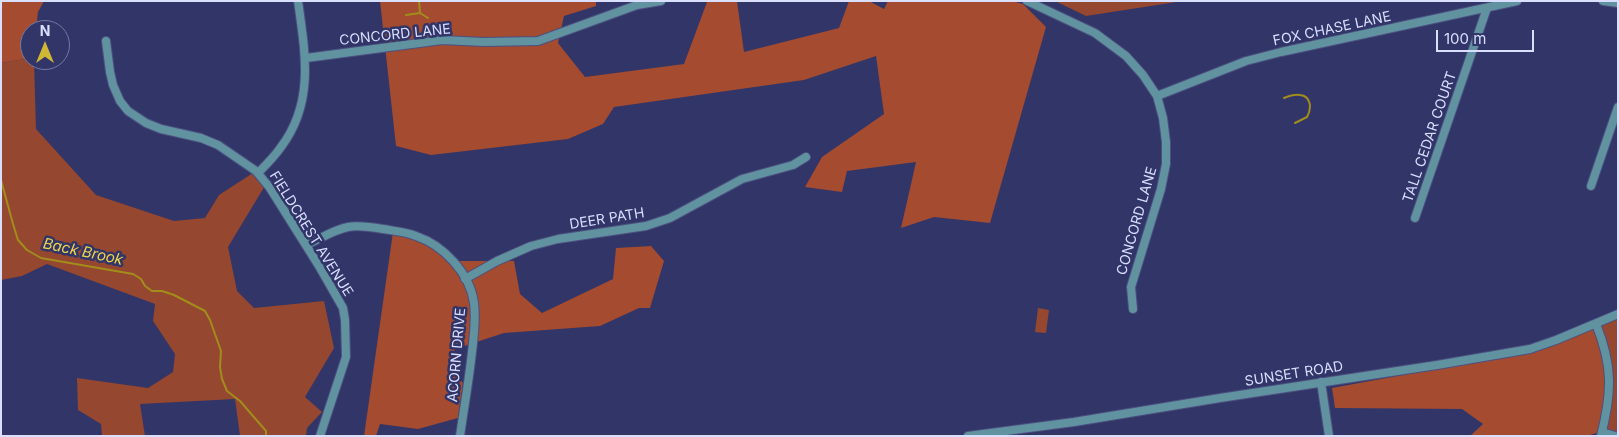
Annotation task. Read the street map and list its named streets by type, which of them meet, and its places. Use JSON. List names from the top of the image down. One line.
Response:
{"streets":{"street":["FOX CHASE LANE","CONCORD LANE","TALL CEDAR COURT","DEER PATH","FIELDCREST AVENUE","ACORN DRIVE","SUNSET ROAD"]},"crossings":[["FOX CHASE LANE","CONCORD LANE"],["FOX CHASE LANE","TALL CEDAR COURT"],["DEER PATH","ACORN DRIVE"],["FIELDCREST AVENUE","ACORN DRIVE"]],"water":["Back Brook"],"scale_bar":"100 m","north":"top"}
